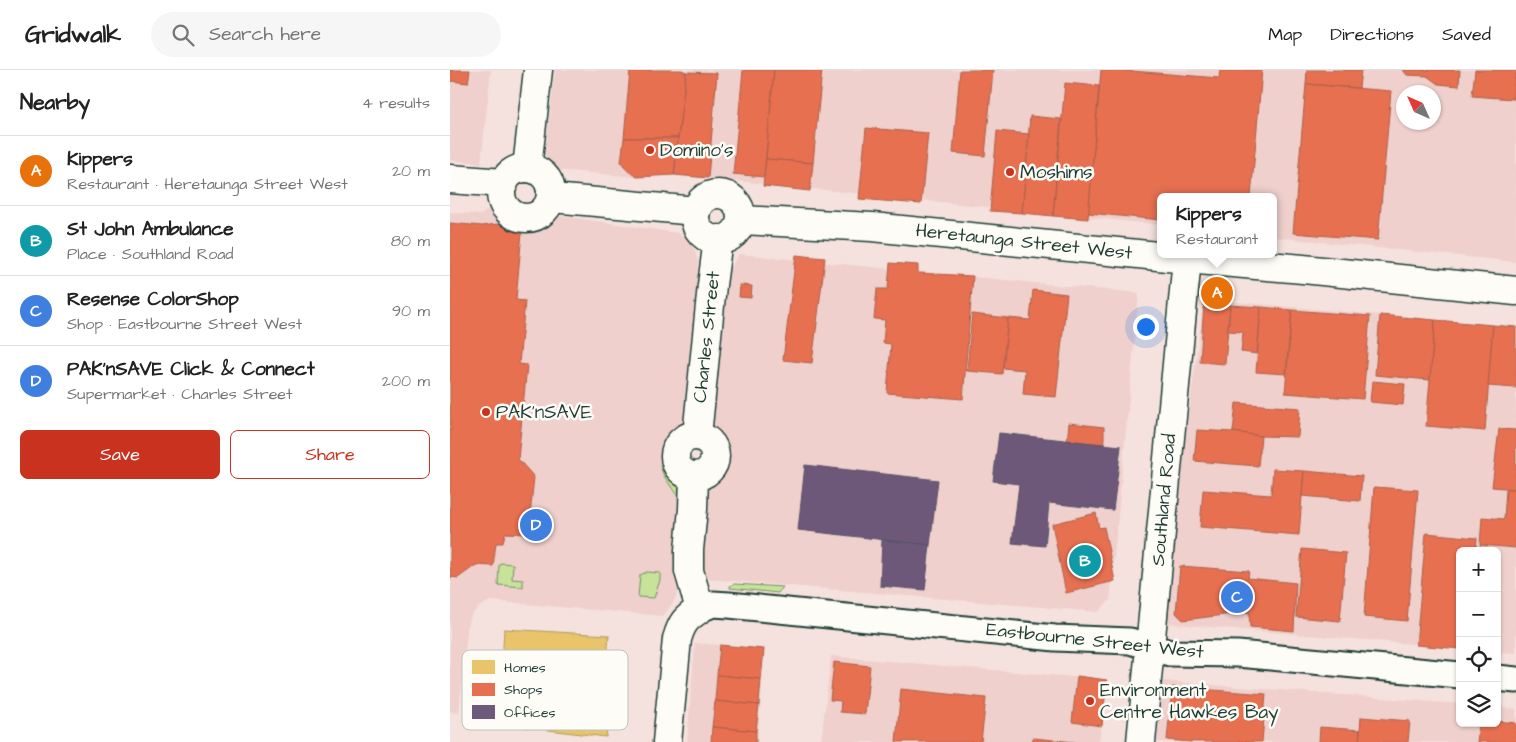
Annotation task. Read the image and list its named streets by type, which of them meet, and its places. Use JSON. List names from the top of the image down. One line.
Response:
{"streets":{"main road":["Heretaunga Street West","Charles Street","Southland Road"],"street":["Eastbourne Street West"]},"crossings":[["Heretaunga Street West","Charles Street"],["Heretaunga Street West","Southland Road"],["Charles Street","Eastbourne Street West"],["Southland Road","Eastbourne Street West"]],"places":["Domino's","Moshims","PAK'nSAVE","Environment Centre Hawkes Bay"],"legend":["Homes","Shops","Offices"],"north":"top left","page":{"header":"Gridwalk","search":"Search here","nav":["Map","Directions","Saved"],"heading":["Nearby","4 results"],"list":[{"mark":"A","name":"Kippers","note":"Restaurant · Heretaunga Street West","value":"20 m"},{"mark":"B","name":"St John Ambulance","note":"Place · Southland Road","value":"80 m"},{"mark":"C","name":"Resense ColorShop","note":"Shop · Eastbourne Street West","value":"90 m"},{"mark":"D","name":"PAK'nSAVE Click & Connect","note":"Supermarket · Charles Street","value":"200 m"}],"popup":["Kippers","Restaurant"],"pins":["A","D","B","C"],"buttons":["Save","Share"],"map_buttons":["+","−"]}}
